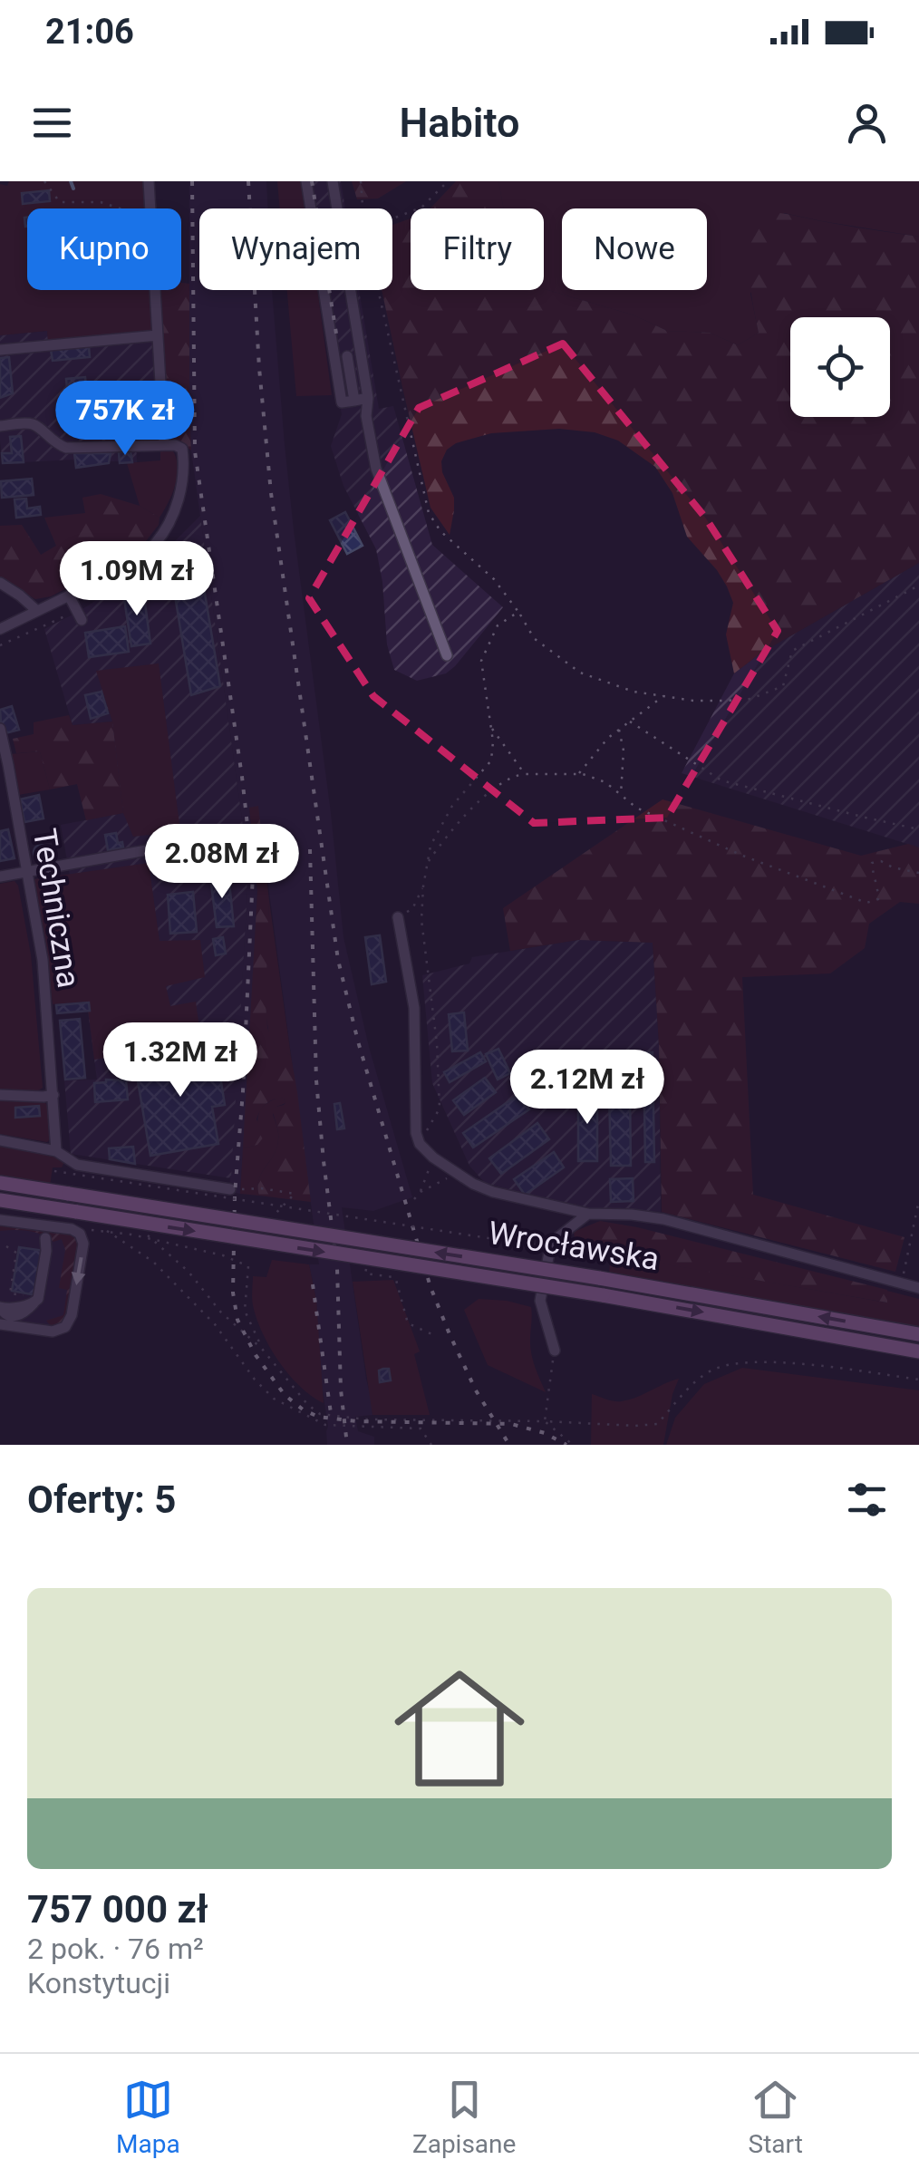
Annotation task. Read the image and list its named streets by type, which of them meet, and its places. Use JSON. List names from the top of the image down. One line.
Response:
{"streets":{"main road":["Wrocławska"],"street":["Techniczna"]},"page":{"status":"21:06","header":"Habito","chip":["Kupno","Wynajem","Filtry","Nowe"],"price":["757K zł","1.09M zł","2.08M zł","1.32M zł","2.12M zł"],"heading":"Oferty: 5","list":[{"name":"757 000 zł","note":"2 pok. · 76 m² · Konstytucji"}],"tabs":["Mapa","Zapisane","Start"]}}
